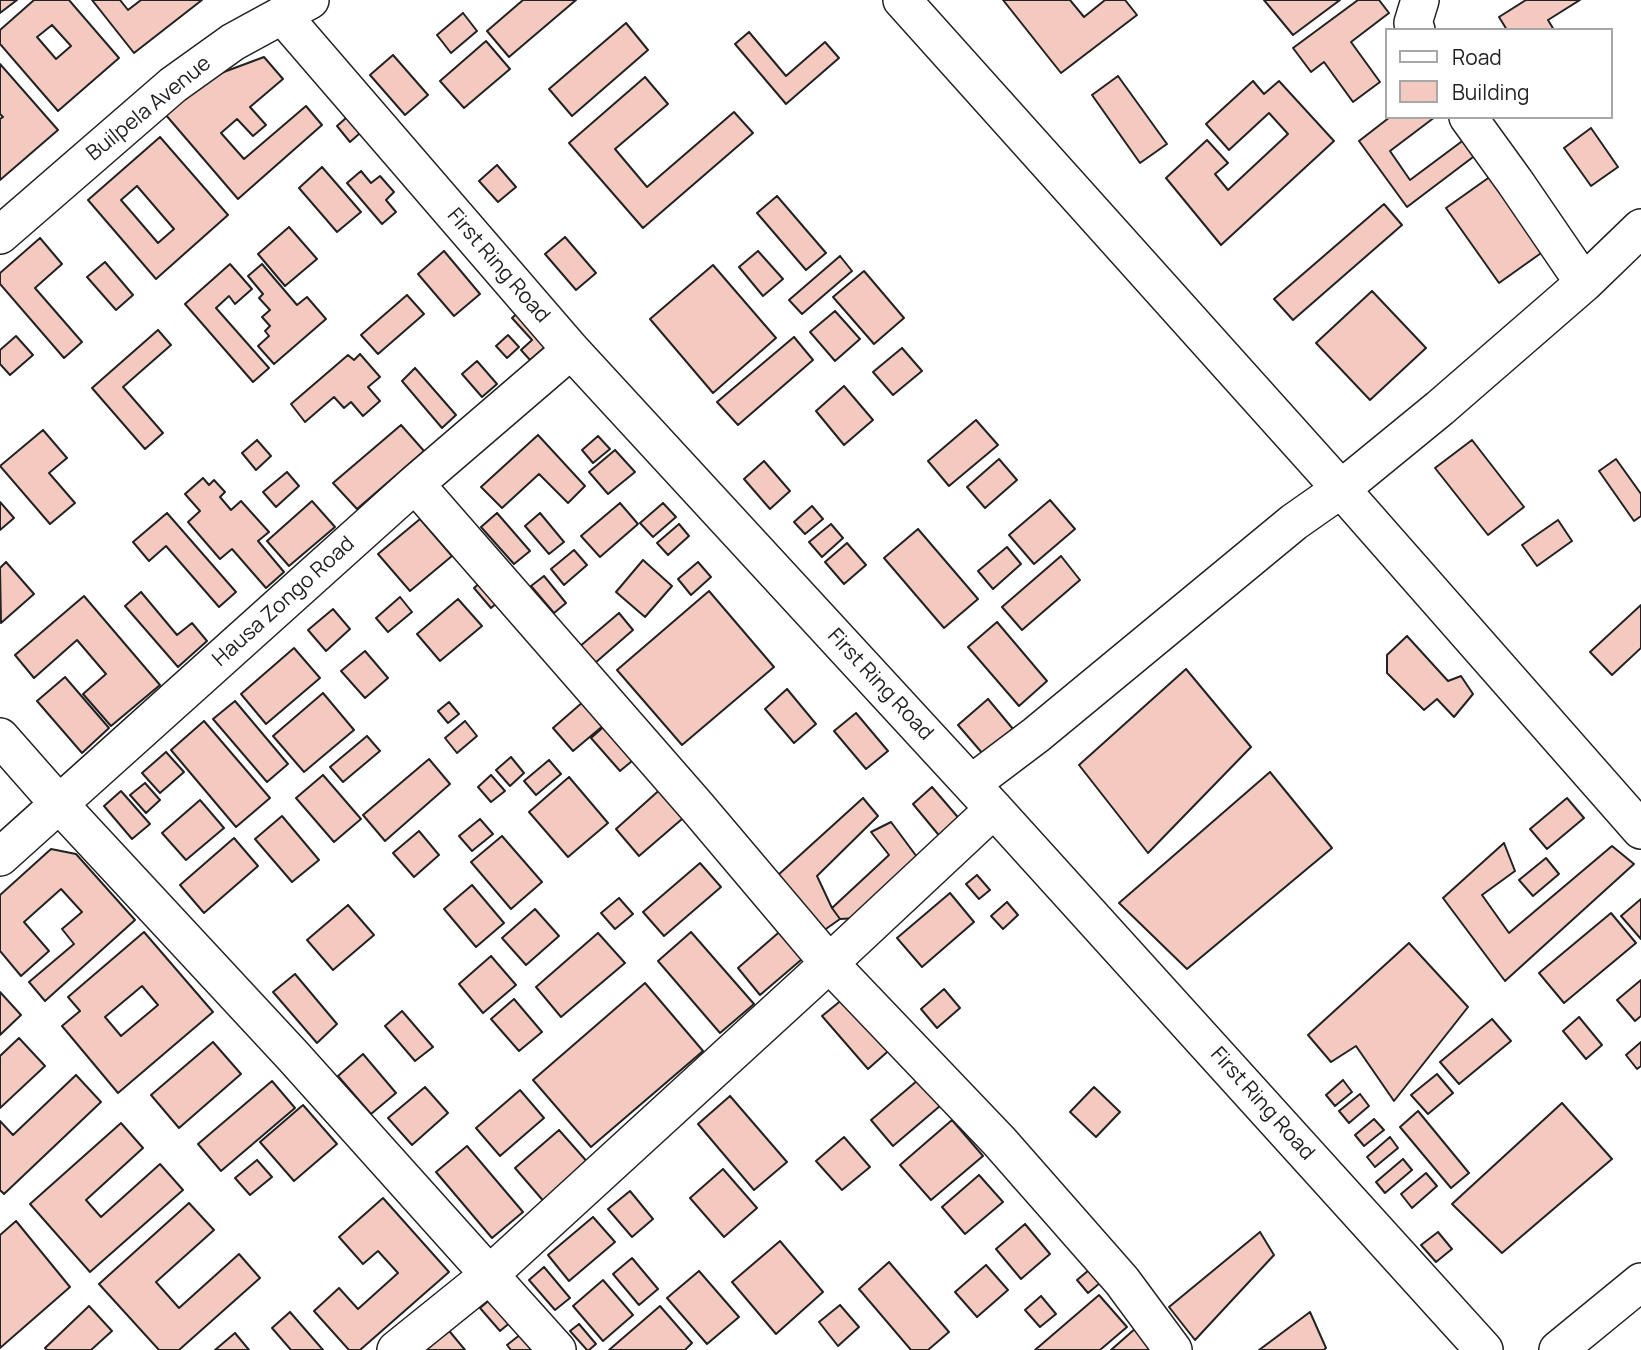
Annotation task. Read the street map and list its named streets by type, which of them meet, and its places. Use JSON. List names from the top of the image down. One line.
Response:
{"streets":{"street":["Builpela Avenue","First Ring Road","Hausa Zongo Road"]},"crossings":[["Builpela Avenue","First Ring Road"],["First Ring Road","Hausa Zongo Road"]],"legend":["Road","Building"]}
